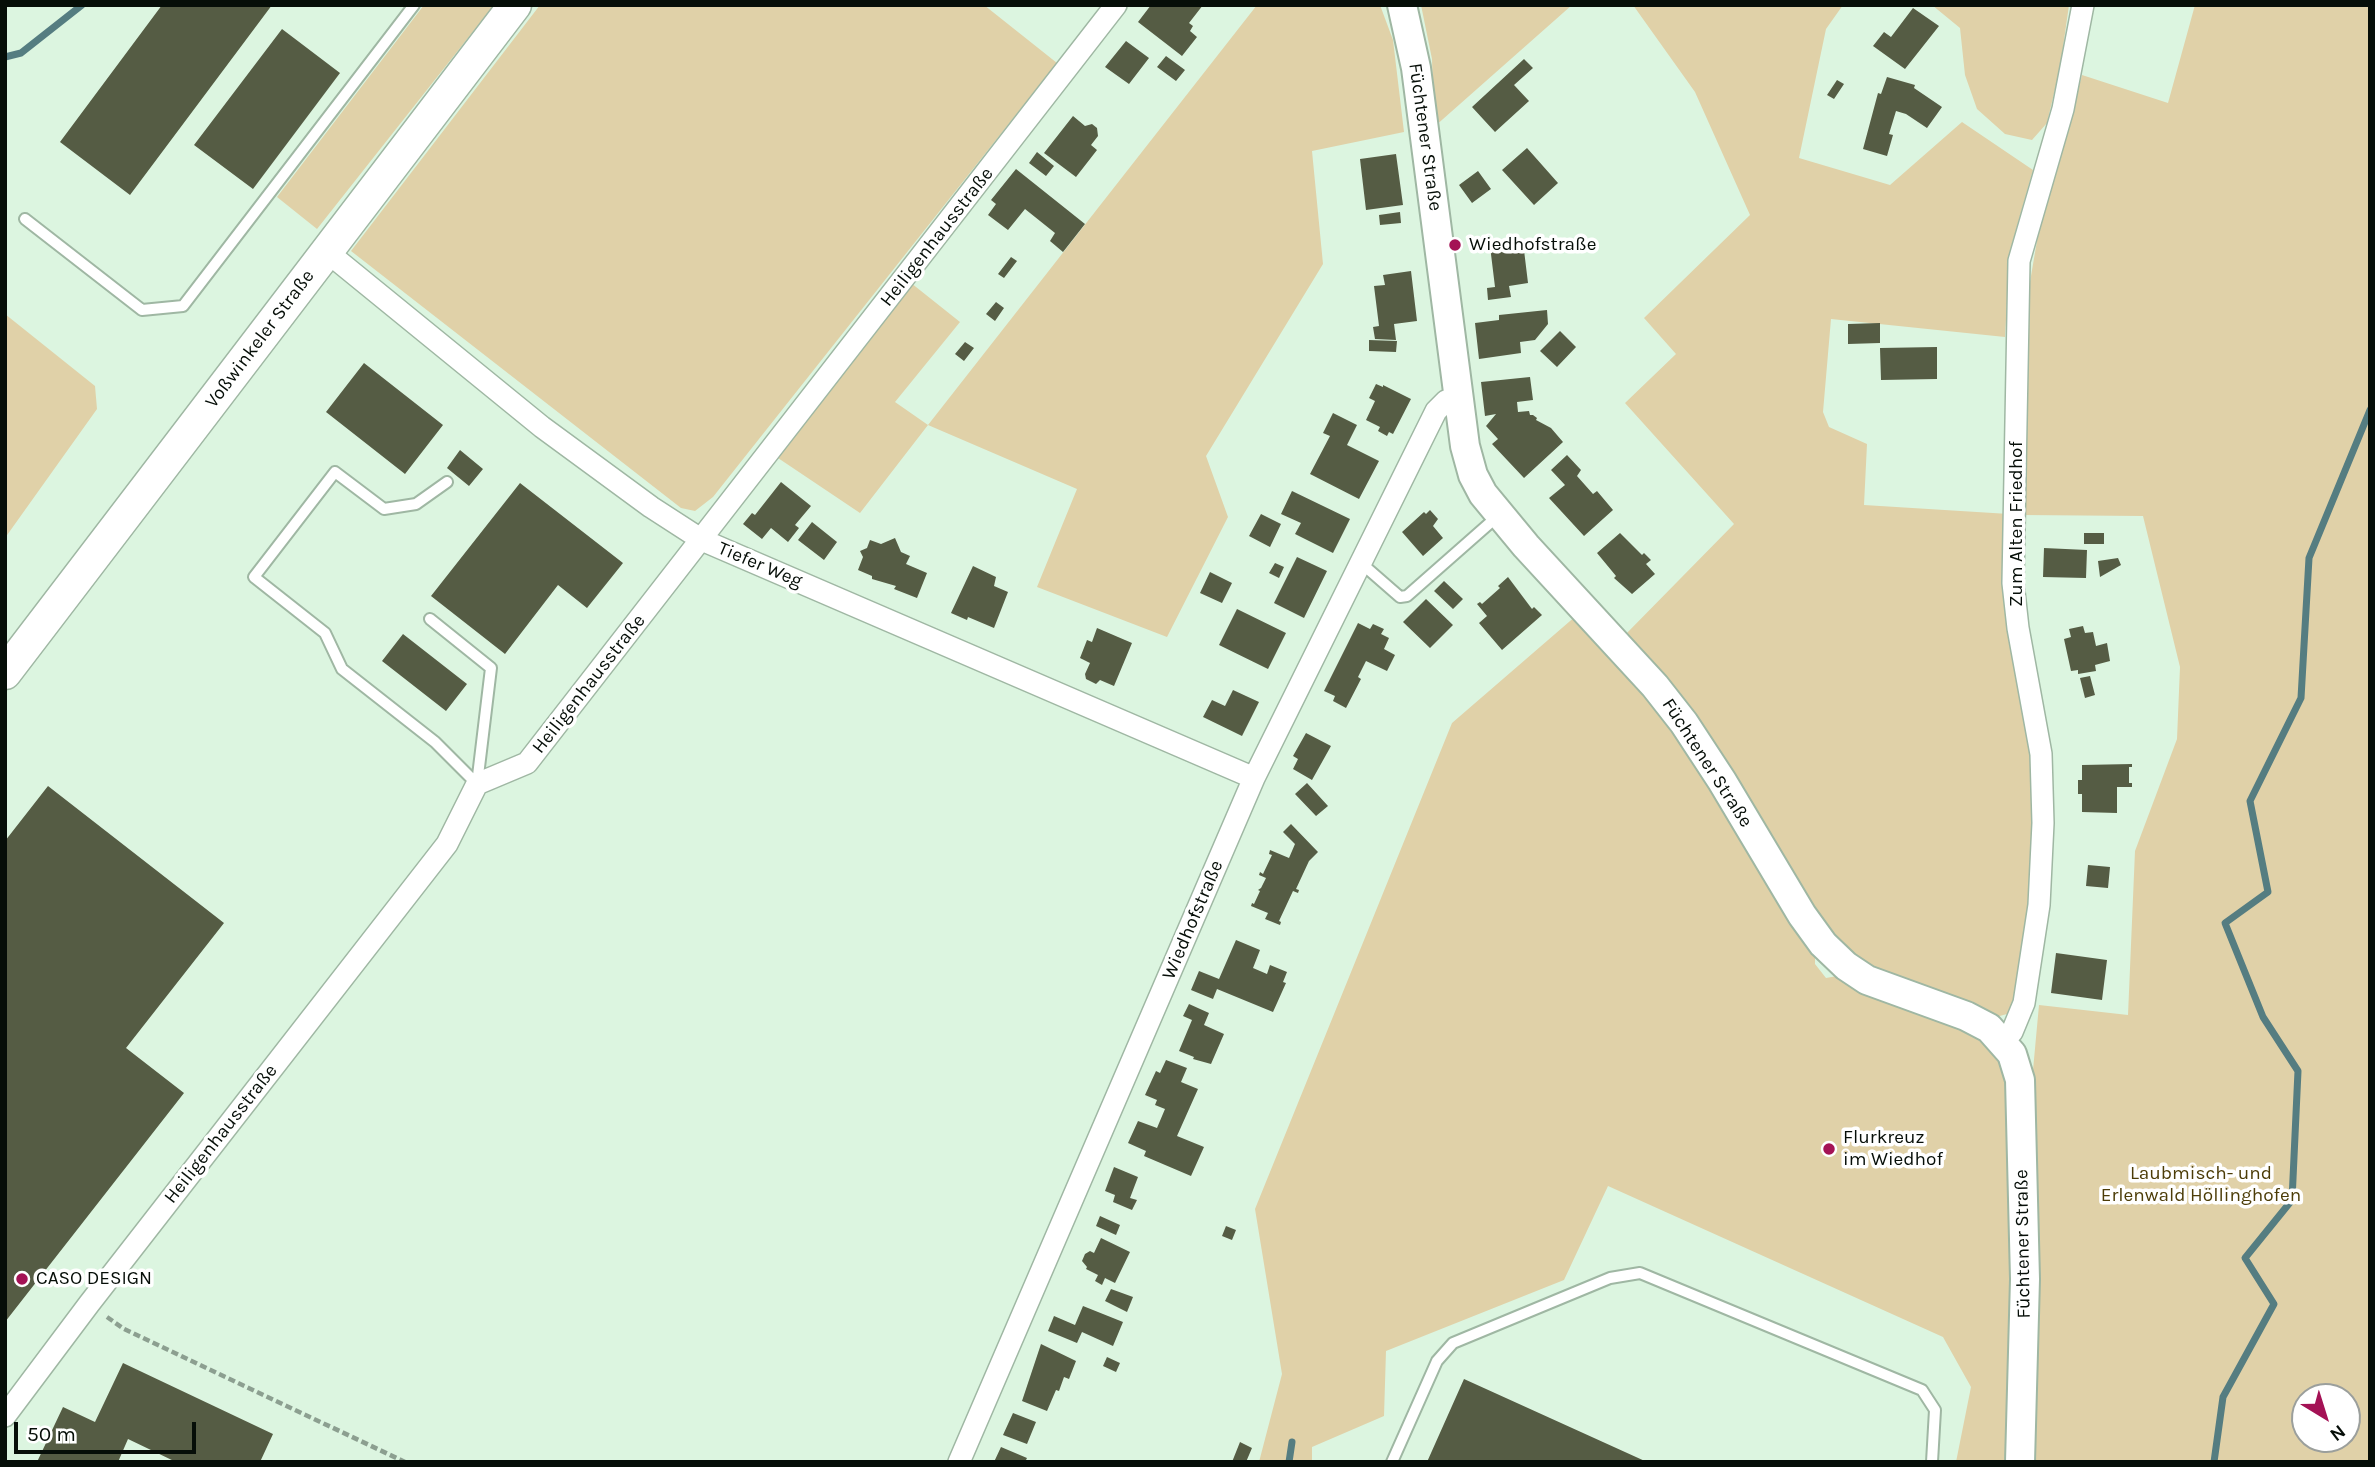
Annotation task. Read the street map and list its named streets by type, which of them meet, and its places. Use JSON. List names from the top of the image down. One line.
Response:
{"streets":{"main road":["Voßwinkeler Straße"],"street":["Füchtener Straße","Heiligenhausstraße","Zum Alten Friedhof","Tiefer Weg","Wiedhofstraße"]},"crossings":[["Füchtener Straße","Zum Alten Friedhof"],["Füchtener Straße","Wiedhofstraße"],["Heiligenhausstraße","Tiefer Weg"],["Voßwinkeler Straße","Tiefer Weg"],["Tiefer Weg","Wiedhofstraße"]],"parks":["Laubmisch- und Erlenwald Höllinghofen"],"places":["Wiedhofstraße","Flurkreuz im Wiedhof","CASO DESIGN"],"scale_bar":"50 m","north":"bottom right"}
